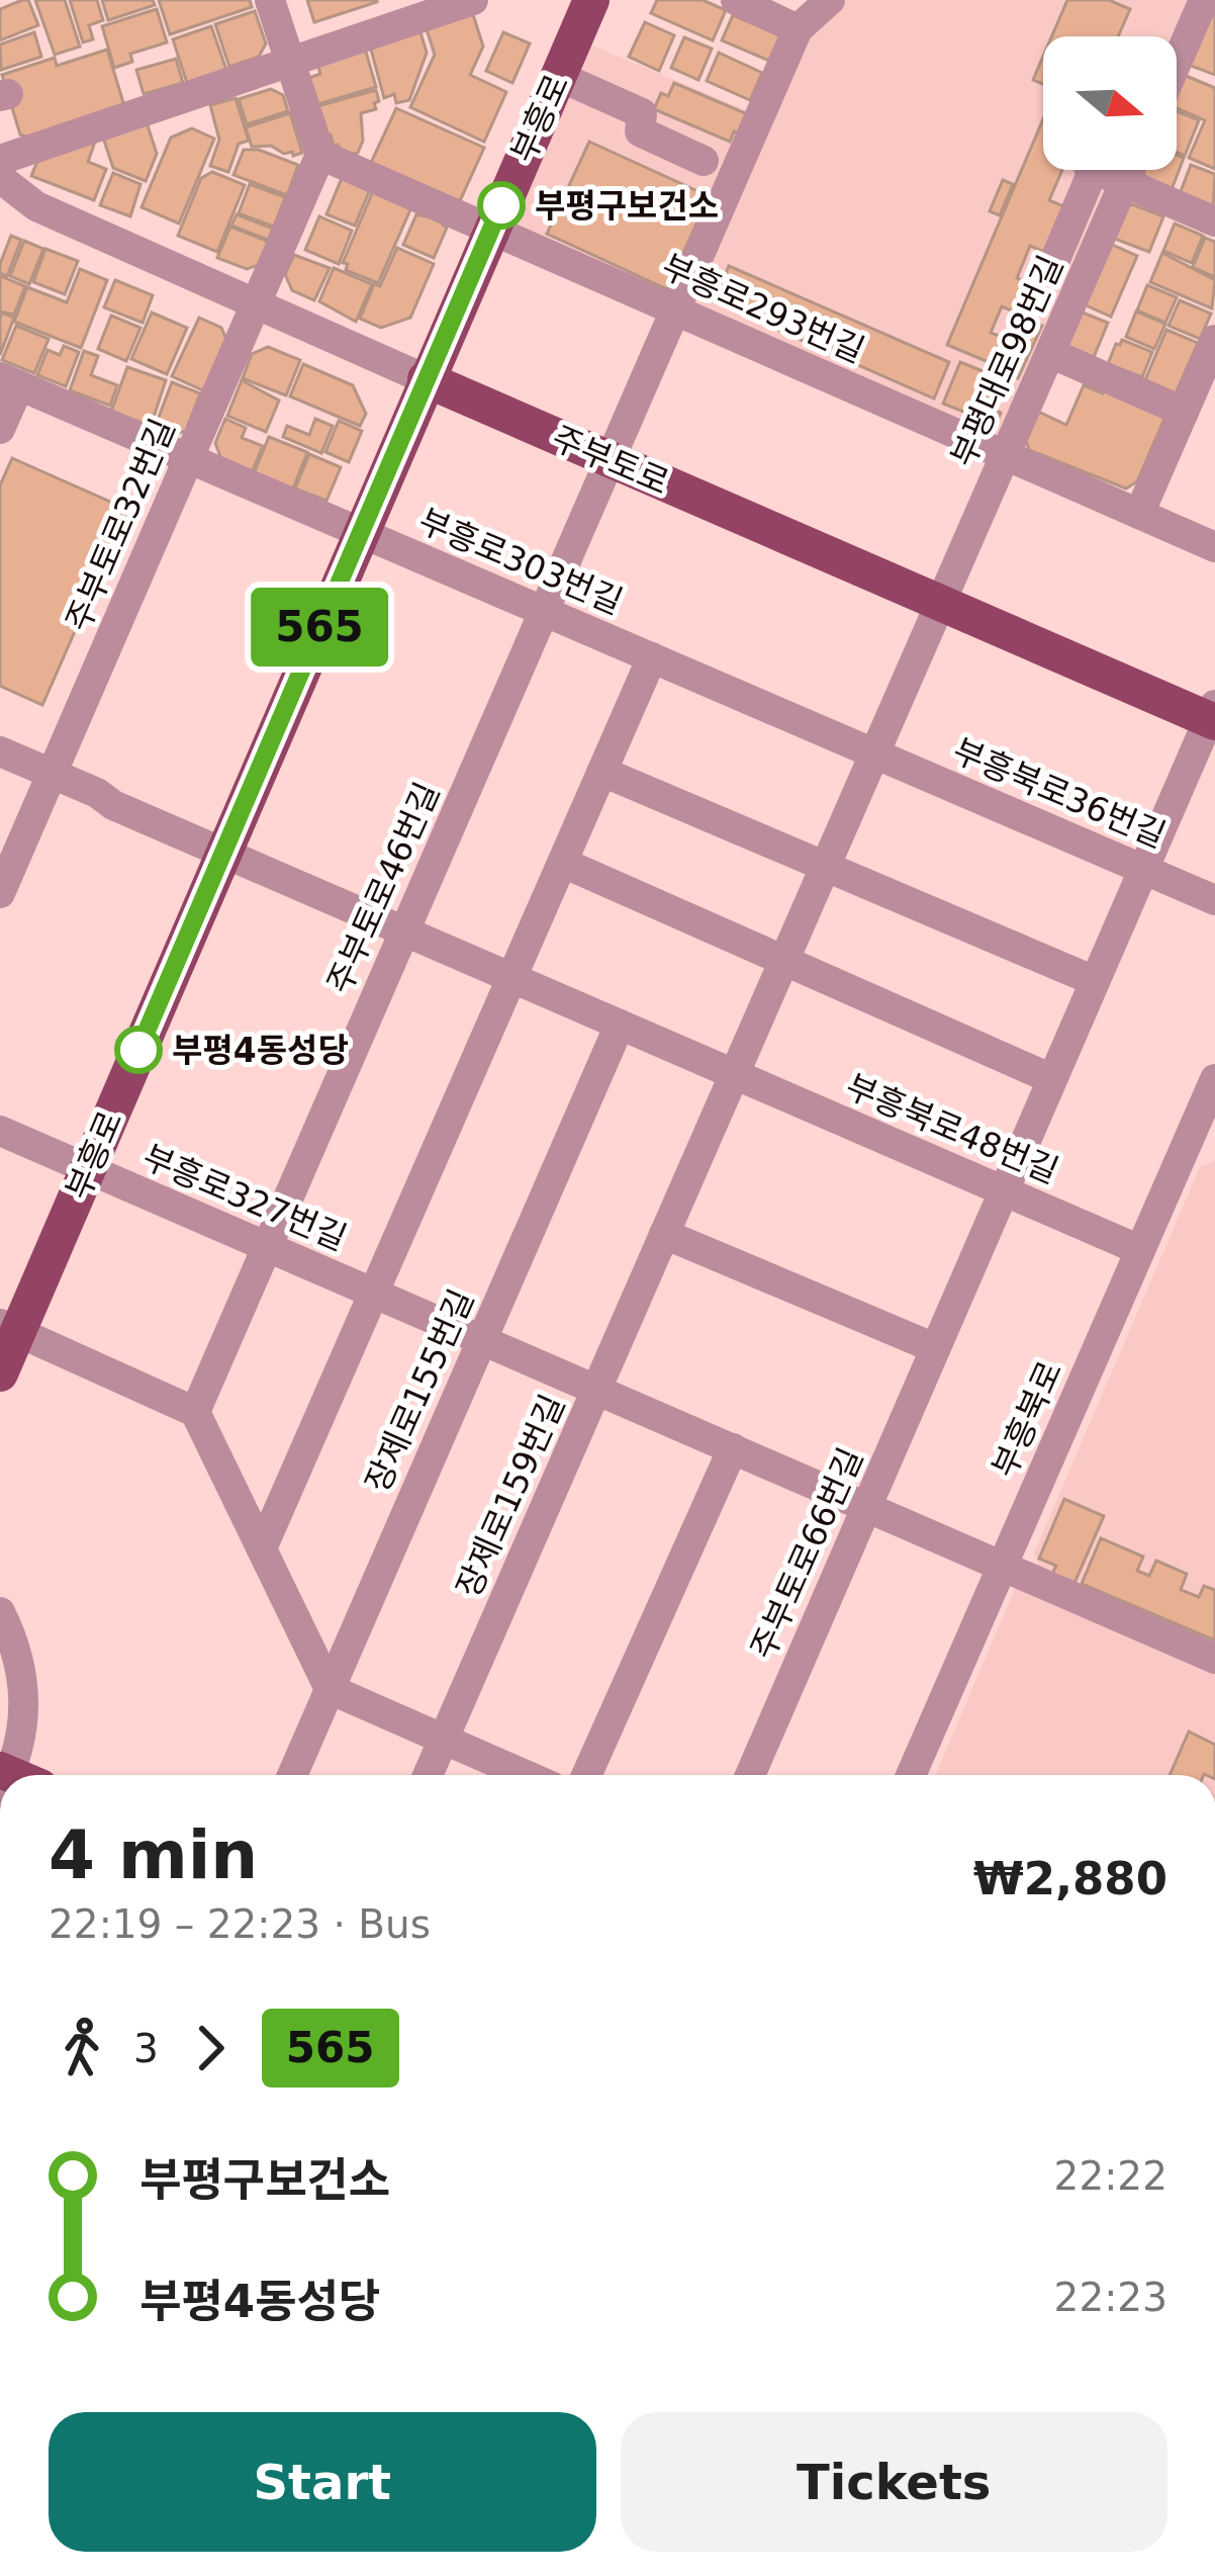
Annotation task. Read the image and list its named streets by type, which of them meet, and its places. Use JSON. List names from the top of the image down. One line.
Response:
{"streets":{"main road":["부흥로","주부토로"],"street":["부흥로293번길","부평대로98번길","주부토로32번길","부흥로303번길","부흥북로36번길","주부토로46번길","부흥북로48번길","부흥로327번길","장제로155번길","부흥북로","장제로159번길","주부토로66번길"]},"crossings":[["부흥로","부흥로293번길"],["부흥로","주부토로"],["부흥로","부흥로303번길"],["부흥로","부흥북로48번길"],["부흥로","부흥로327번길"],["부흥로293번길","부평대로98번길"],["부흥로293번길","주부토로32번길"],["부흥로293번길","주부토로46번길"],["부평대로98번길","주부토로"],["부평대로98번길","부흥로303번길"],["부평대로98번길","부흥북로36번길"],["부평대로98번길","장제로159번길"],["주부토로","주부토로32번길"],["주부토로","주부토로46번길"],["주부토로","주부토로66번길"],["주부토로32번길","부흥로303번길"],["주부토로32번길","부흥북로48번길"],["부흥로303번길","부흥북로36번길"],["부흥로303번길","주부토로46번길"],["부흥북로36번길","주부토로66번길"],["주부토로46번길","부흥북로48번길"],["주부토로46번길","부흥로327번길"],["부흥북로48번길","부흥로327번길"],["부흥북로48번길","장제로155번길"],["부흥북로48번길","부흥북로"],["부흥북로48번길","장제로159번길"],["부흥북로48번길","주부토로66번길"],["부흥로327번길","장제로155번길"],["부흥로327번길","부흥북로"],["부흥로327번길","장제로159번길"],["부흥로327번길","주부토로66번길"]],"places":["부평구보건소","부평4동성당"],"lines":["bus line 565"],"north":"right","page":{"on_map":"565","heading":["4 min","22:19 – 22:23 · Bus","₩2,880"],"legs":["3","565"],"list":[{"name":"부평구보건소","value":"22:22"},{"name":"부평4동성당","value":"22:23"}],"buttons":["Start","Tickets"]}}
